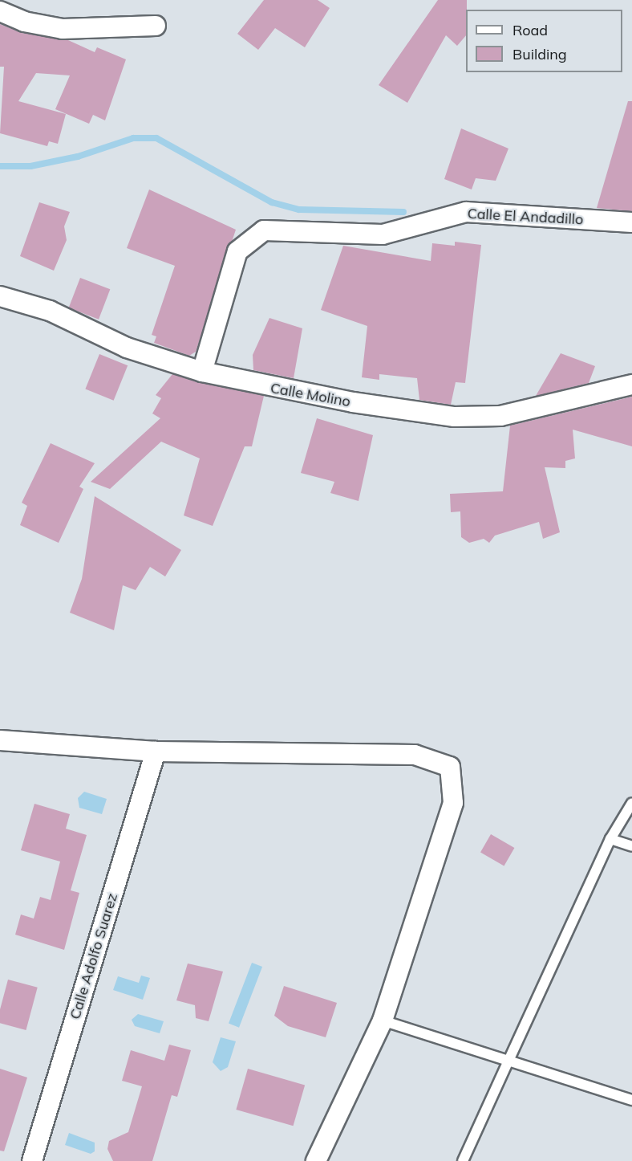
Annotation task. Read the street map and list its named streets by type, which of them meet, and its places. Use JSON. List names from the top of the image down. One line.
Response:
{"streets":{"street":["Calle El Andadillo","Calle Molino","Calle Adolfo Suarez"]},"crossings":[["Calle El Andadillo","Calle Molino"]],"legend":["Road","Building"]}
